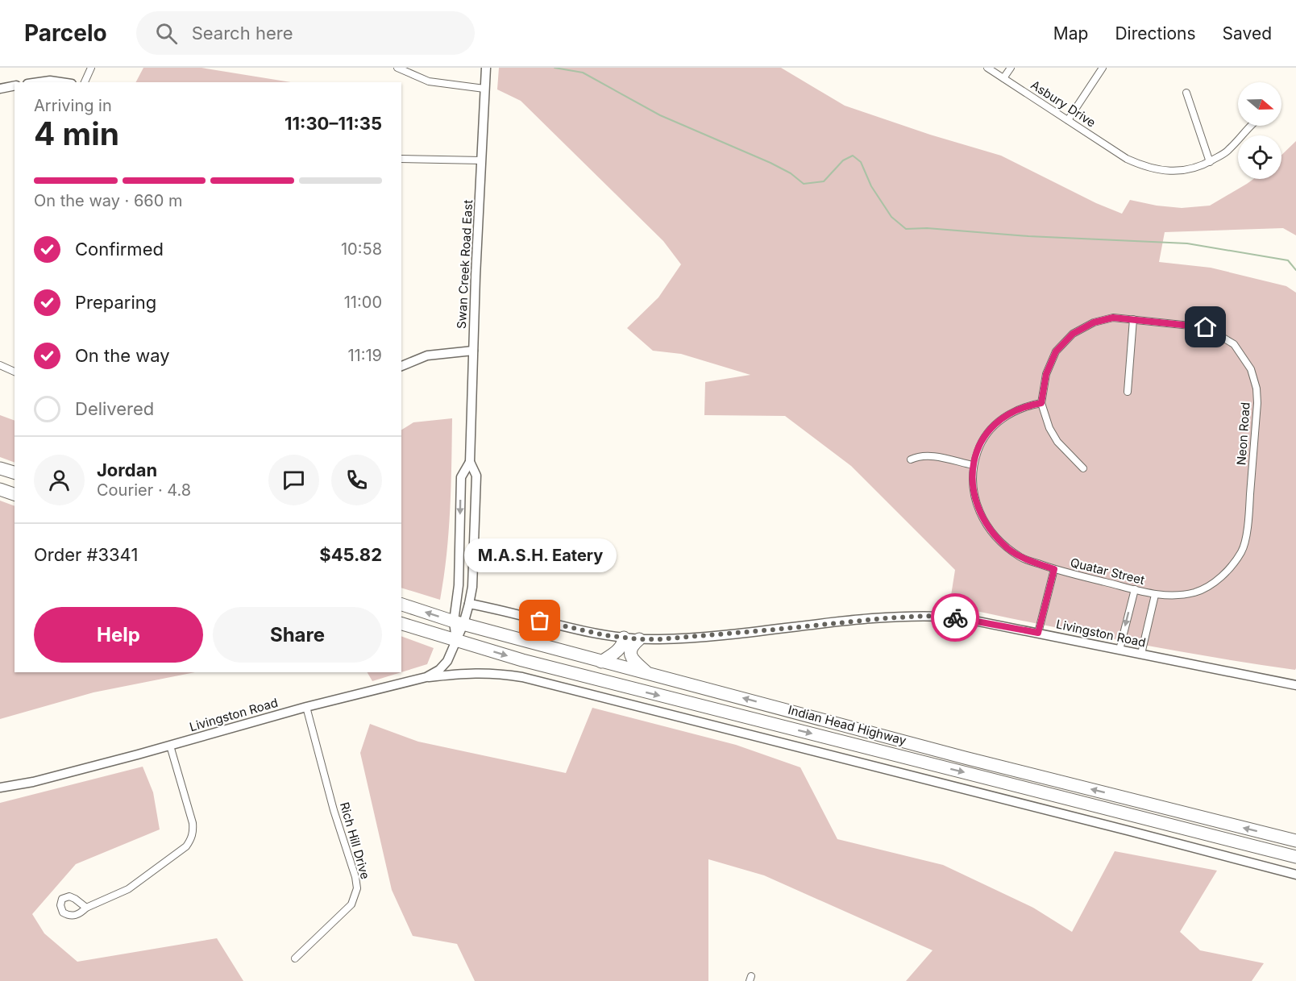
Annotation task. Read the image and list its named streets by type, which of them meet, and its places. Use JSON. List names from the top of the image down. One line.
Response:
{"streets":{"highway":["Indian Head Highway"],"main road":["Swan Creek Road East","Livingston Road"],"street":["Asbury Drive","Neon Road","Quatar Street","Rich Hill Drive"]},"crossings":[["Swan Creek Road East","Livingston Road"],["Swan Creek Road East","Indian Head Highway"],["Neon Road","Quatar Street"],["Quatar Street","Livingston Road"],["Livingston Road","Indian Head Highway"],["Livingston Road","Rich Hill Drive"]],"places":["M.A.S.H. Eatery"],"north":"right","page":{"header":"Parcelo","search":"Search here","nav":["Map","Directions","Saved"],"heading":["4 min","Arriving in","11:30–11:35"],"panel":["Jordan","Courier · 4.8","Order #3341","$45.82"],"bar":"On the way · 660 m","list":[["Confirmed","10:58"],["Preparing","11:00"],["On the way","11:19"],"Delivered"],"bubble":"M.A.S.H. Eatery","buttons":["Help","Share"]}}
